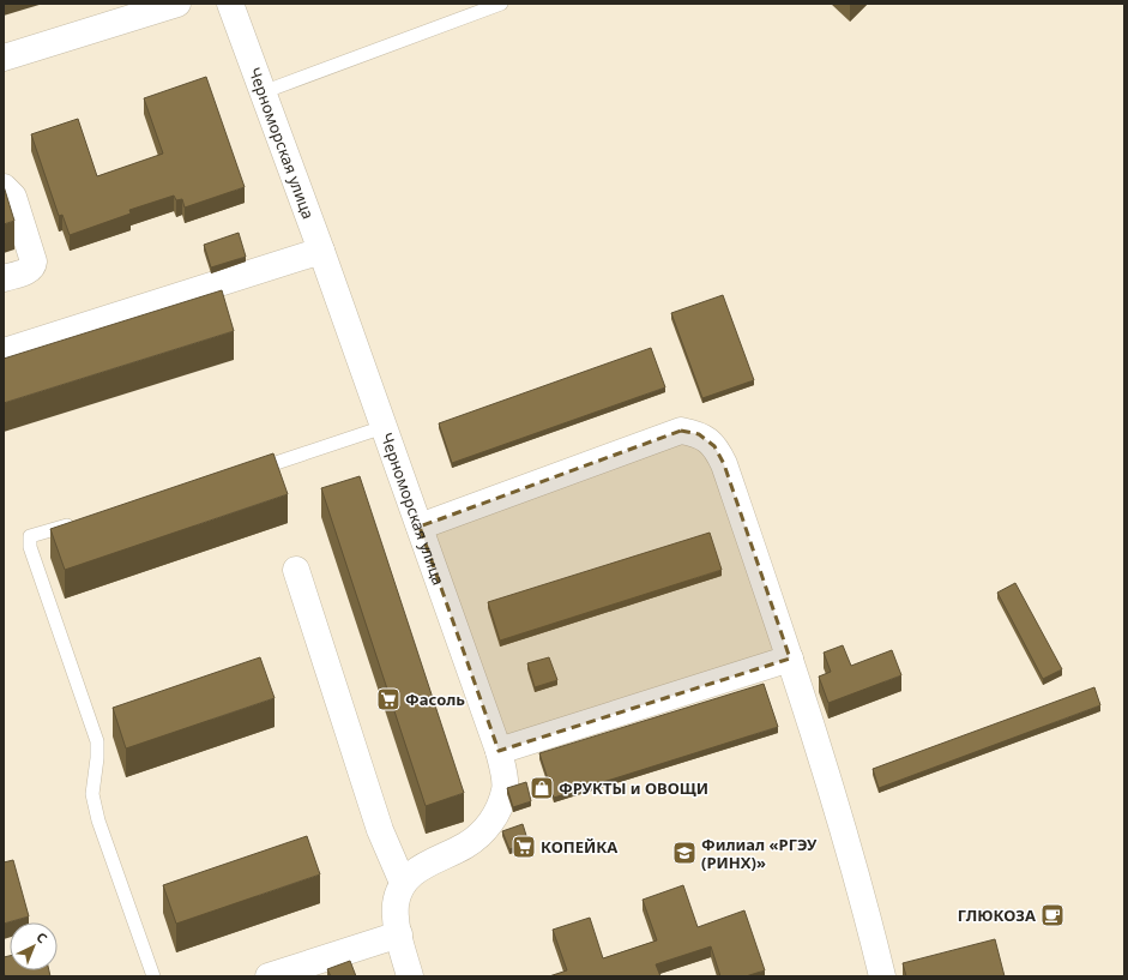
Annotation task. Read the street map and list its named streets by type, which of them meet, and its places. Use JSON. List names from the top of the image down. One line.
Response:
{"streets":{"street":["Черноморская улица"]},"places":{"supermarket":["Фасоль","КОПЕЙКА"],"shop":["ФРУКТЫ и ОВОЩИ"],"school or university":["Филиал «РГЭУ (РИНХ)»"],"cafe":["ГЛЮКОЗА"]},"north":"top right"}
